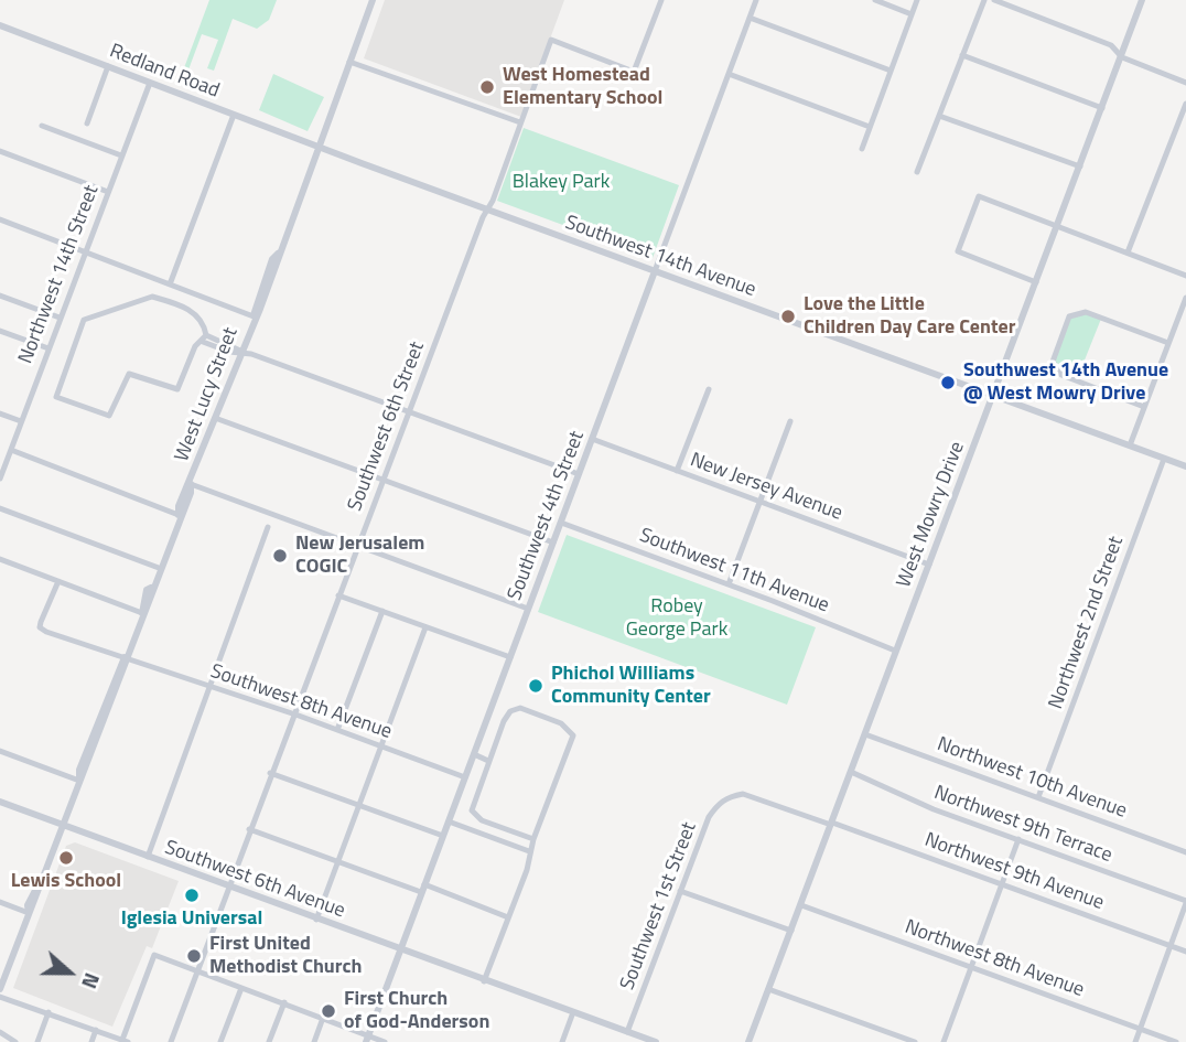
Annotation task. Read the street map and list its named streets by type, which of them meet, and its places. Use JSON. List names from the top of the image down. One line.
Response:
{"streets":{"street":["Redland Road","Southwest 14th Avenue","Northwest 14th Street","West Lucy Street","Southwest 6th Street","New Jersey Avenue","West Mowry Drive","Southwest 4th Street","Southwest 11th Avenue","Northwest 2nd Street","Southwest 8th Avenue","Northwest 10th Avenue","Northwest 9th Terrace","Northwest 9th Avenue","Southwest 6th Avenue","Southwest 1st Street","Northwest 8th Avenue"]},"crossings":[["Redland Road","Southwest 14th Avenue"],["Redland Road","Northwest 14th Street"],["Redland Road","West Lucy Street"],["Southwest 14th Avenue","West Lucy Street"],["Southwest 14th Avenue","Southwest 6th Street"],["Southwest 14th Avenue","West Mowry Drive"],["Southwest 14th Avenue","Southwest 4th Street"],["Southwest 14th Avenue","Northwest 2nd Street"],["West Lucy Street","Southwest 8th Avenue"],["West Lucy Street","Southwest 6th Avenue"],["Southwest 6th Street","Southwest 8th Avenue"],["Southwest 6th Street","Southwest 6th Avenue"],["New Jersey Avenue","West Mowry Drive"],["New Jersey Avenue","Southwest 4th Street"],["West Mowry Drive","Southwest 11th Avenue"],["West Mowry Drive","Northwest 10th Avenue"],["West Mowry Drive","Northwest 9th Terrace"],["West Mowry Drive","Northwest 9th Avenue"],["West Mowry Drive","Northwest 8th Avenue"],["Southwest 4th Street","Southwest 11th Avenue"],["Southwest 4th Street","Southwest 8th Avenue"],["Southwest 4th Street","Southwest 6th Avenue"],["Northwest 2nd Street","Northwest 10th Avenue"],["Northwest 9th Avenue","Southwest 1st Street"],["Southwest 6th Avenue","Southwest 1st Street"]],"parks":["Blakey Park","Robey George Park"],"places":["West Homestead Elementary School","Love the Little Children Day Care Center","Southwest 14th Avenue @ West Mowry Drive","New Jerusalem COGIC","Phichol Williams Community Center","Lewis School","Iglesia Universal","First United Methodist Church","First Church of God-Anderson"],"north":"right"}
